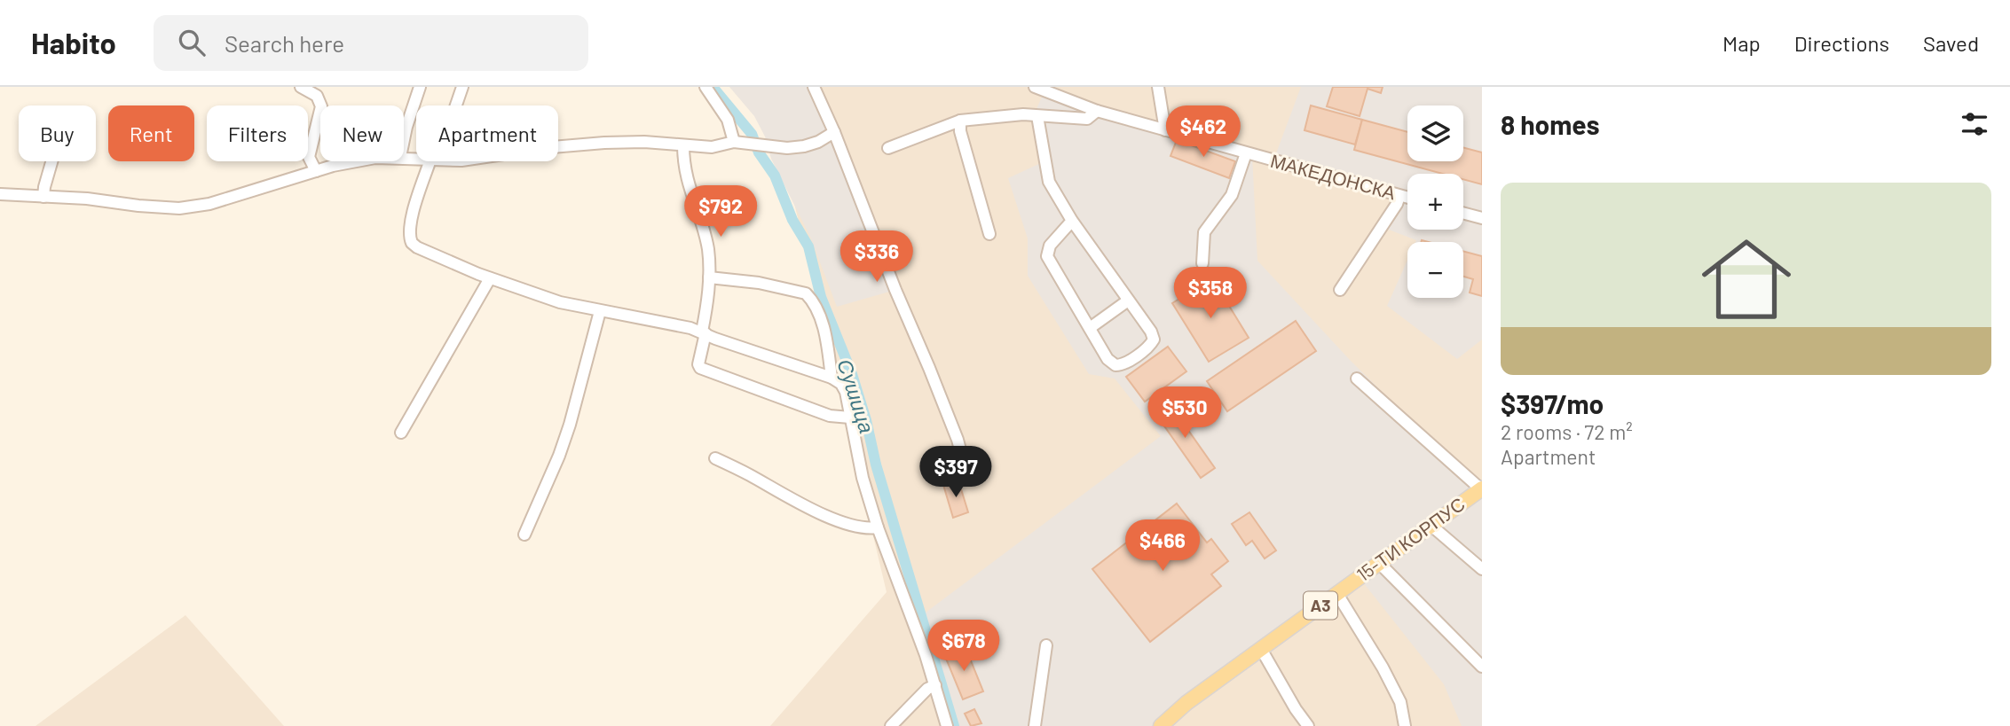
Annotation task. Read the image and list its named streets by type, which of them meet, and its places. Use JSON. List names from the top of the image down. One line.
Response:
{"streets":{"main road":["15-ТИ КОРПУС","A3"],"street":["МАКЕДОНСКА"]},"water":["Сушица"],"page":{"header":"Habito","search":"Search here","nav":["Map","Directions","Saved"],"heading":"8 homes","map_buttons":["+","−"],"price":["$462","$792","$336","$358","$530","$397","$466","$678"],"chip":["Buy","Rent","Filters","New","Apartment"],"list":[{"name":"$397/mo","note":"2 rooms · 72 m² · Apartment"}]}}
